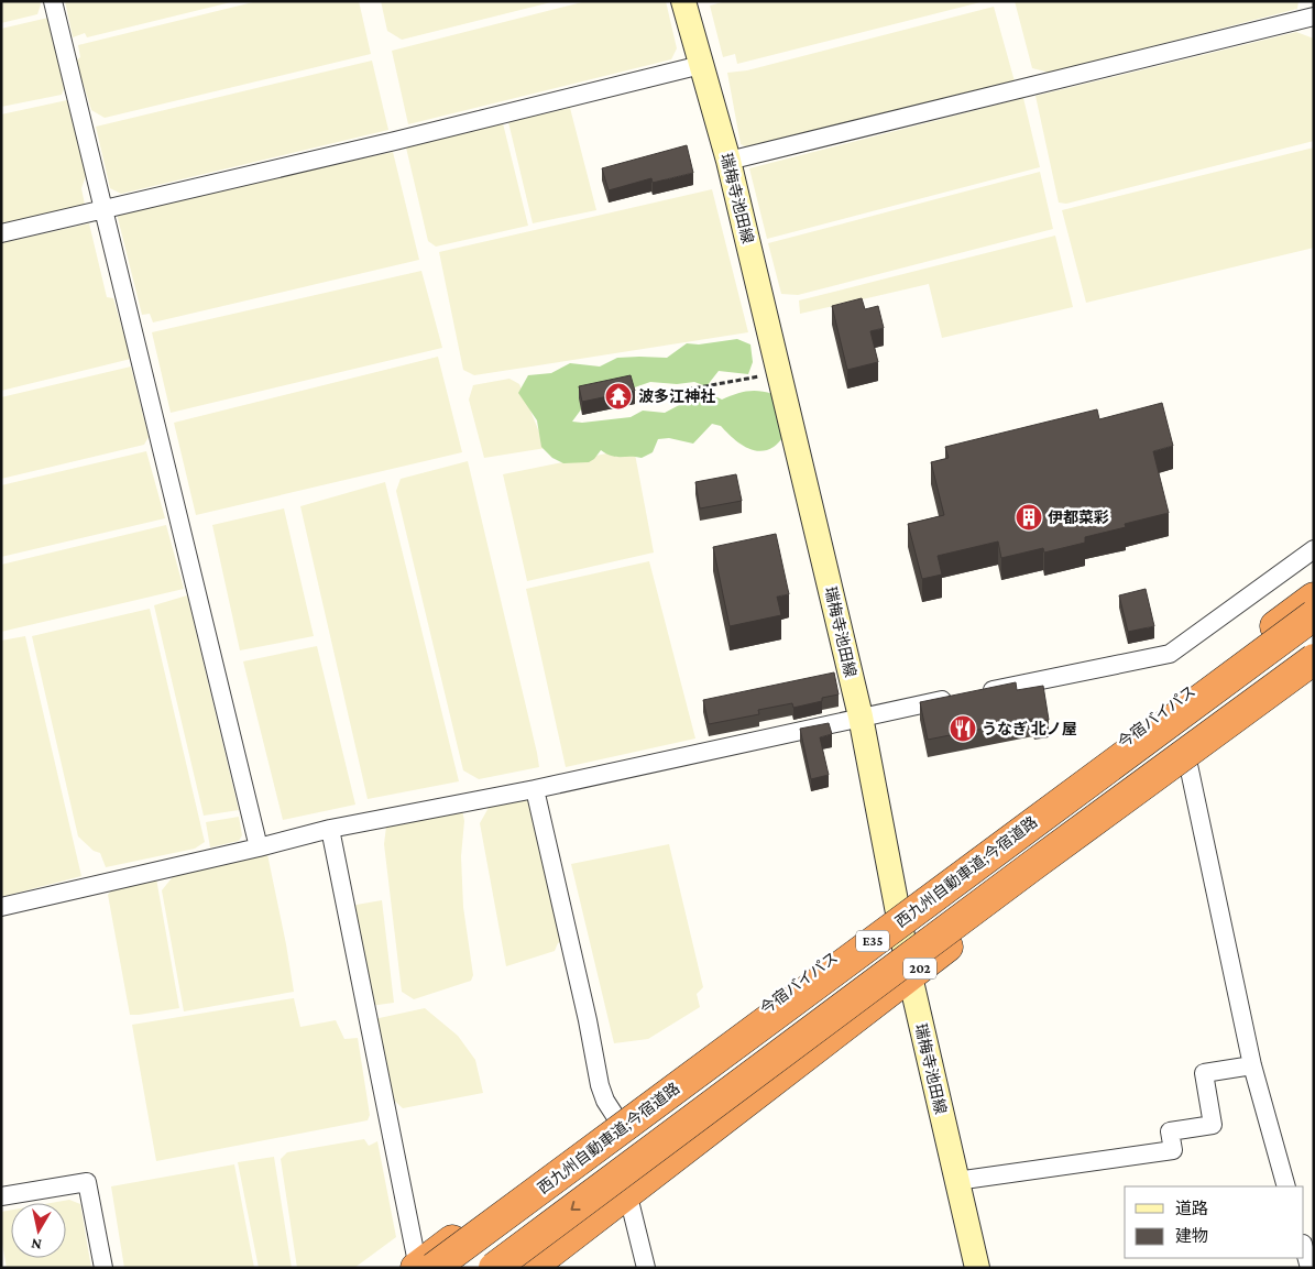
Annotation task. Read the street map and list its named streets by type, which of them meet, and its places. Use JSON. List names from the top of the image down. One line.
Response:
{"streets":{"highway":["今宿バイパス","西九州自動車道;今宿道路","E35","202"],"main road":["瑞梅寺池田線"]},"crossings":[["瑞梅寺池田線","今宿バイパス"],["瑞梅寺池田線","202"],["今宿バイパス","西九州自動車道;今宿道路"]],"places":{"temple":["波多江神社"],"building":["伊都菜彩"],"restaurant":["うなぎ 北ノ屋"]},"legend":["道路","建物"],"north":"bottom"}
